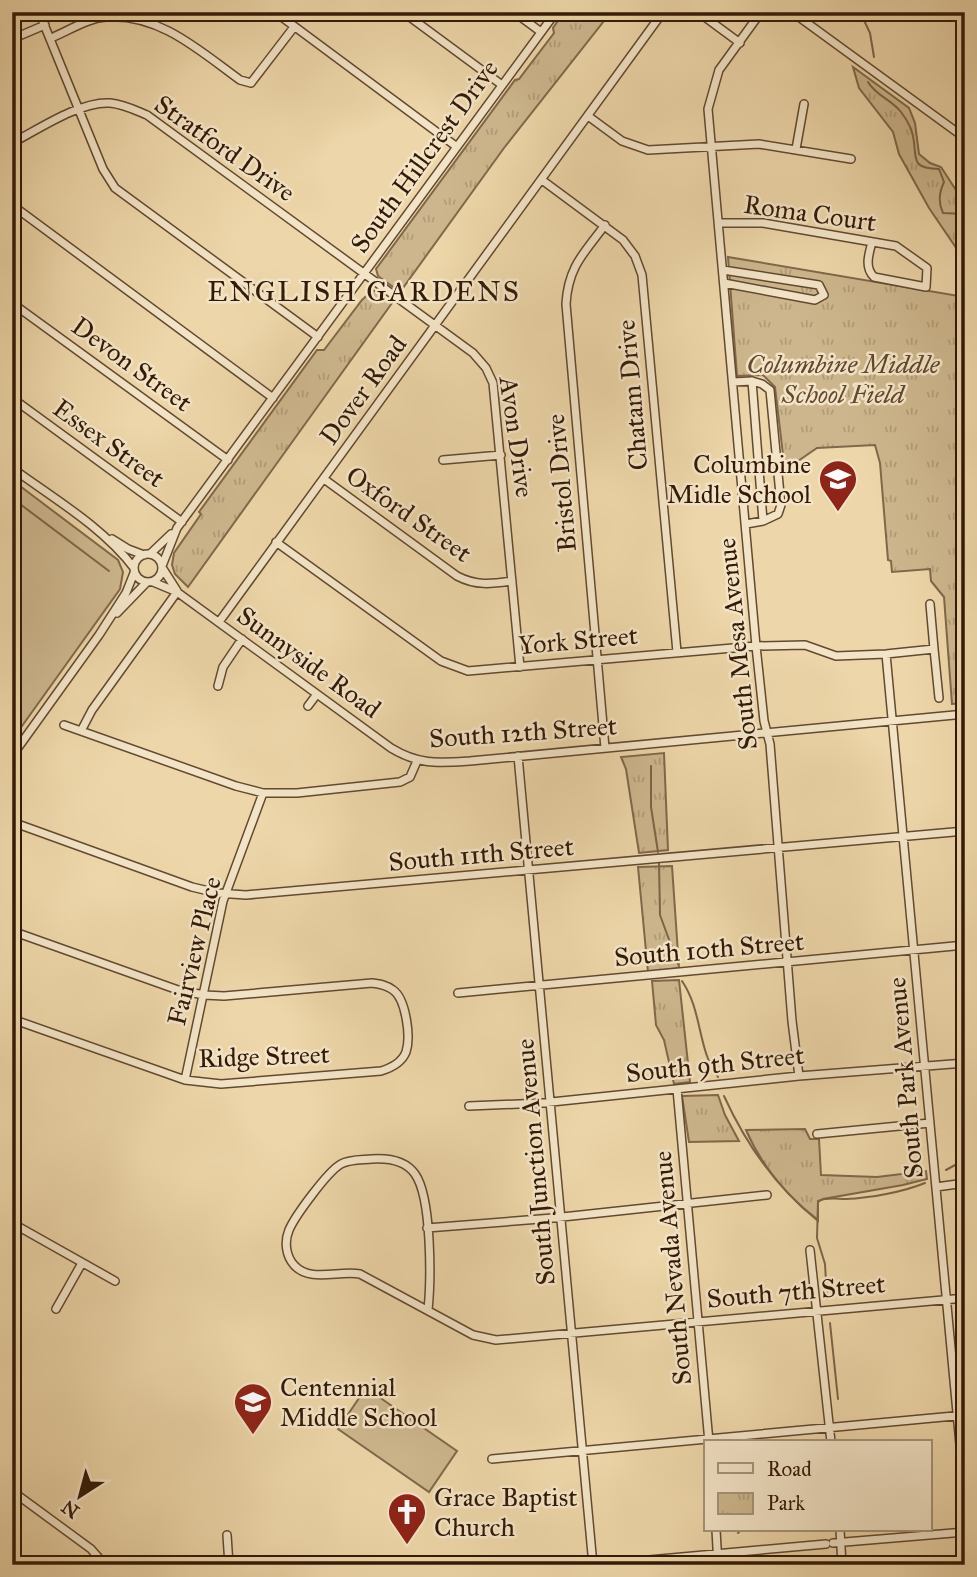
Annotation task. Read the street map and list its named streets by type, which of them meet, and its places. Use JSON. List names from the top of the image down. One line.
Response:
{"streets":{"street":["Stratford Drive","South Hillcrest Drive","Roma Court","Devon Street","Dover Road","Chatam Drive","Avon Drive","Essex Street","Bristol Drive","Oxford Street","York Street","South Mesa Avenue","Sunnyside Road","South 12th Street","South 11th Street","South 10th Street","Fairview Place","Ridge Street","South 9th Street","South Park Avenue","South Junction Avenue","South Nevada Avenue","South 7th Street"]},"crossings":[["Stratford Drive","South Hillcrest Drive"],["Stratford Drive","Avon Drive"],["South Hillcrest Drive","Devon Street"],["South Hillcrest Drive","Avon Drive"],["South Hillcrest Drive","Essex Street"],["Roma Court","South Mesa Avenue"],["Dover Road","Chatam Drive"],["Dover Road","Avon Drive"],["Dover Road","Oxford Street"],["Dover Road","York Street"],["Dover Road","Sunnyside Road"],["Chatam Drive","Bristol Drive"],["Chatam Drive","York Street"],["Avon Drive","Oxford Street"],["Avon Drive","York Street"],["Bristol Drive","York Street"],["Bristol Drive","South 12th Street"],["York Street","South Mesa Avenue"],["York Street","South Park Avenue"],["South Mesa Avenue","South 12th Street"],["South Mesa Avenue","South 11th Street"],["South Mesa Avenue","South 10th Street"],["South Mesa Avenue","South 9th Street"],["Sunnyside Road","South 12th Street"],["South 12th Street","Fairview Place"],["South 12th Street","South Park Avenue"],["South 12th Street","South Junction Avenue"],["South 11th Street","Fairview Place"],["South 11th Street","South Park Avenue"],["South 11th Street","South Junction Avenue"],["South 10th Street","South Park Avenue"],["South 10th Street","South Junction Avenue"],["Fairview Place","Ridge Street"],["South 9th Street","South Park Avenue"],["South 9th Street","South Junction Avenue"],["South 9th Street","South Nevada Avenue"],["South Park Avenue","South 7th Street"],["South Junction Avenue","South 7th Street"],["South Nevada Avenue","South 7th Street"]],"districts":["ENGLISH GARDENS"],"parks":["Columbine Middle School Field"],"places":{"school or university":["Columbine Midle School","Centennial Middle School"],"church":["Grace Baptist Church"]},"legend":["Road","Park"],"north":"bottom left"}
